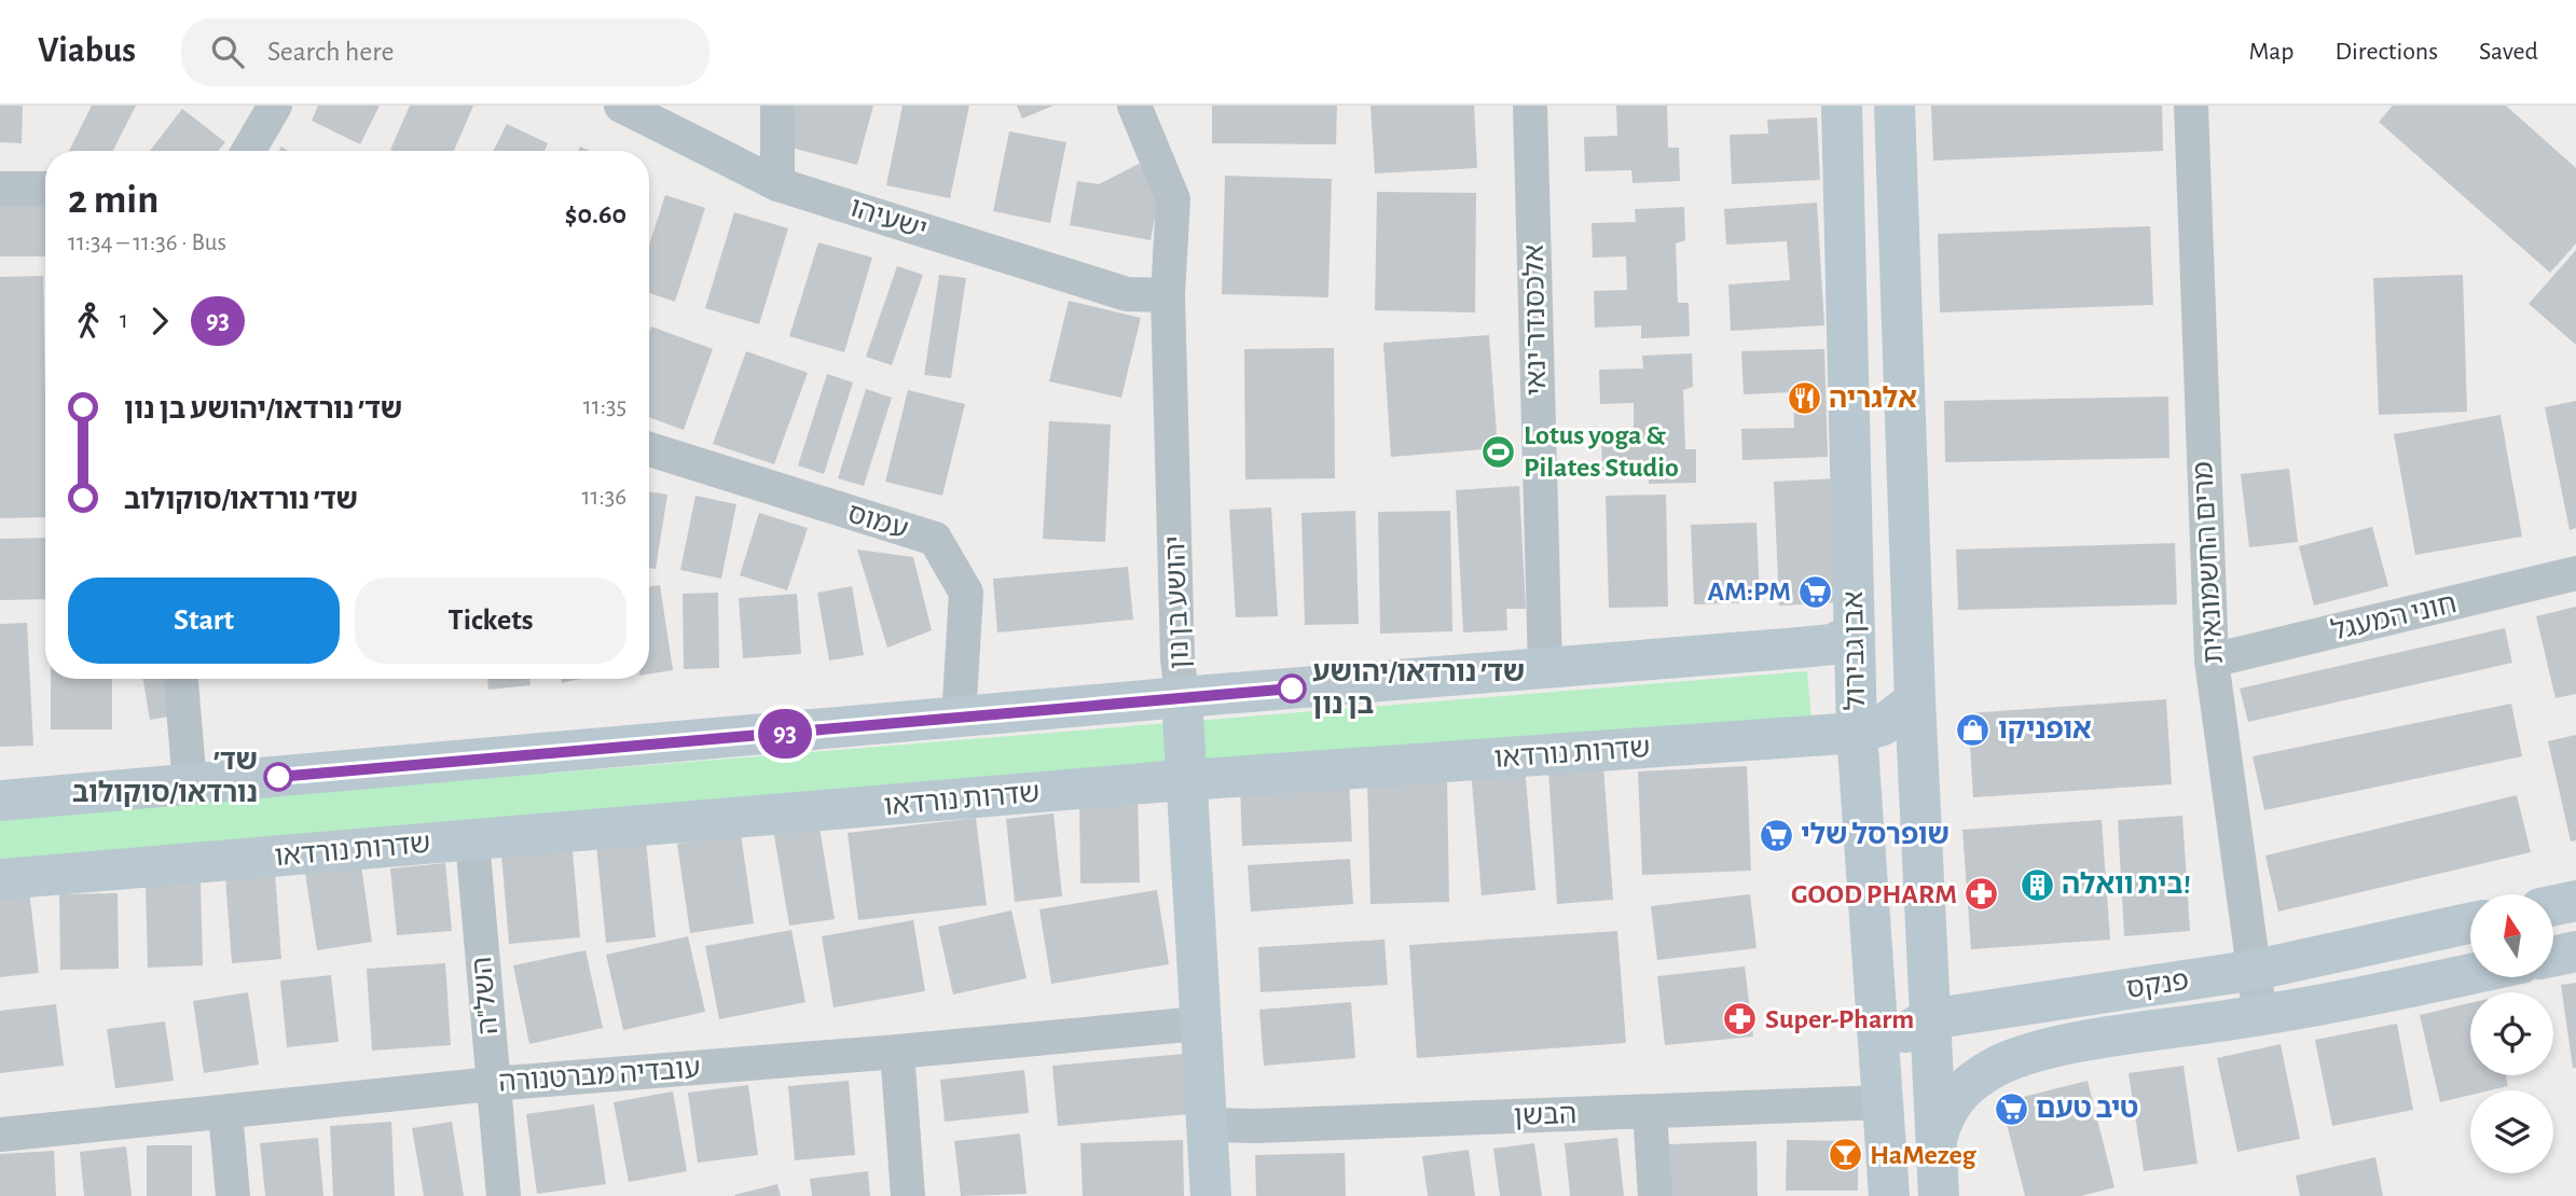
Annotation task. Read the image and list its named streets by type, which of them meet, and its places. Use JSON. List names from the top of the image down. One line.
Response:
{"streets":{"street":["ישעיהו","אלכסנדר ינאי","עמוס","מרים החשמונאית","יהושע בן נון","חוני המעגל","אבן גבירול","שדרות נורדאו","פנקס","השל\"ה","עובדיה מברטנורה","הבשן"]},"crossings":[["ישעיהו","יהושע בן נון"],["מרים החשמונאית","חוני המעגל"],["מרים החשמונאית","פנקס"],["יהושע בן נון","שדרות נורדאו"],["יהושע בן נון","עובדיה מברטנורה"],["יהושע בן נון","הבשן"],["אבן גבירול","שדרות נורדאו"],["אבן גבירול","פנקס"],["אבן גבירול","הבשן"],["שדרות נורדאו","השל\"ה"],["פנקס","הבשן"],["השל\"ה","עובדיה מברטנורה"]],"places":{"restaurant":["אלגריה"],"sports":["Lotus yoga & Pilates Studio"],"supermarket":["AM:PM","שופרסל שלי","טיב טעם"],"other":["שד׳ נורדאו/יהושע בן נון","שד׳ נורדאו/סוקולוב"],"shop":["אופניקו"],"building":["בית וואלה!"],"pharmacy":["GOOD PHARM","Super-Pharm"],"bar":["HaMezeg"]},"lines":["bus line 93"],"north":"top","page":{"header":"Viabus","search":"Search here","nav":["Map","Directions","Saved"],"on_map":"93","heading":["2 min","11:34 – 11:36 · Bus","$0.60"],"legs":["1","93"],"list":[{"name":"שד׳ נורדאו/יהושע בן נון","value":"11:35"},{"name":"שד׳ נורדאו/סוקולוב","value":"11:36"}],"buttons":["Start","Tickets"]}}
